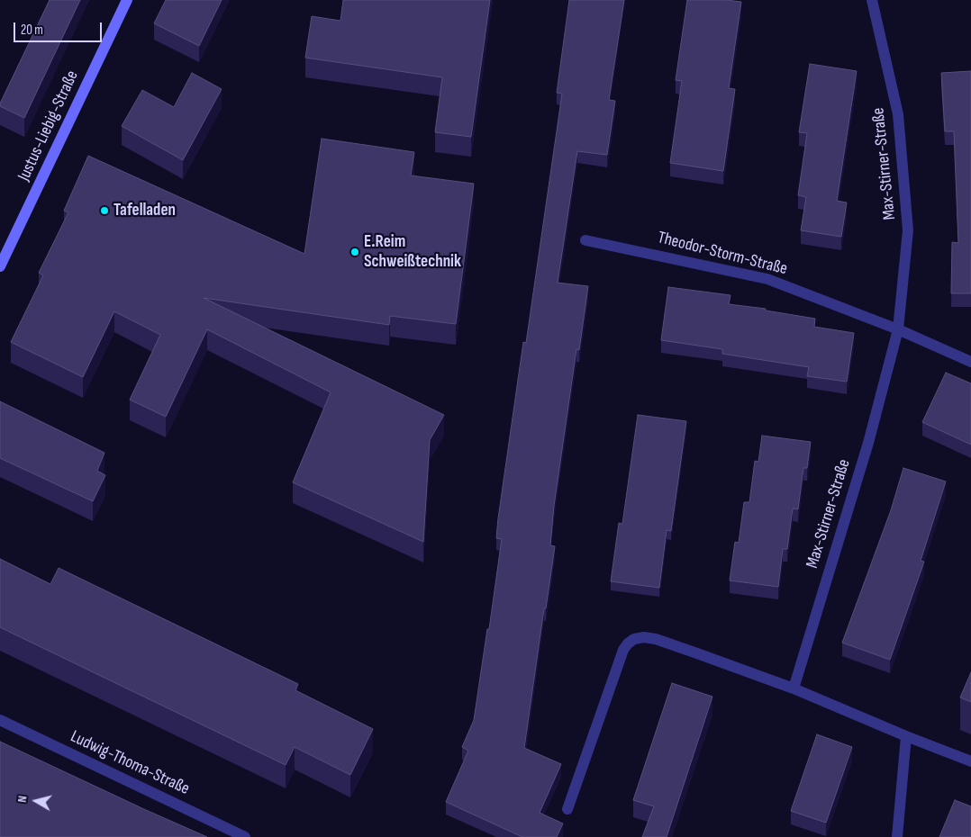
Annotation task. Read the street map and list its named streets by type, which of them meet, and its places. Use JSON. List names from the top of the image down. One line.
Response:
{"streets":{"main road":["Justus-Liebig-Straße"],"street":["Max-Stirner-Straße","Theodor-Storm-Straße","Ludwig-Thoma-Straße"]},"crossings":[["Max-Stirner-Straße","Theodor-Storm-Straße"]],"places":["Tafelladen","E.Reim Schweißtechnik"],"scale_bar":"20 m","north":"left"}
